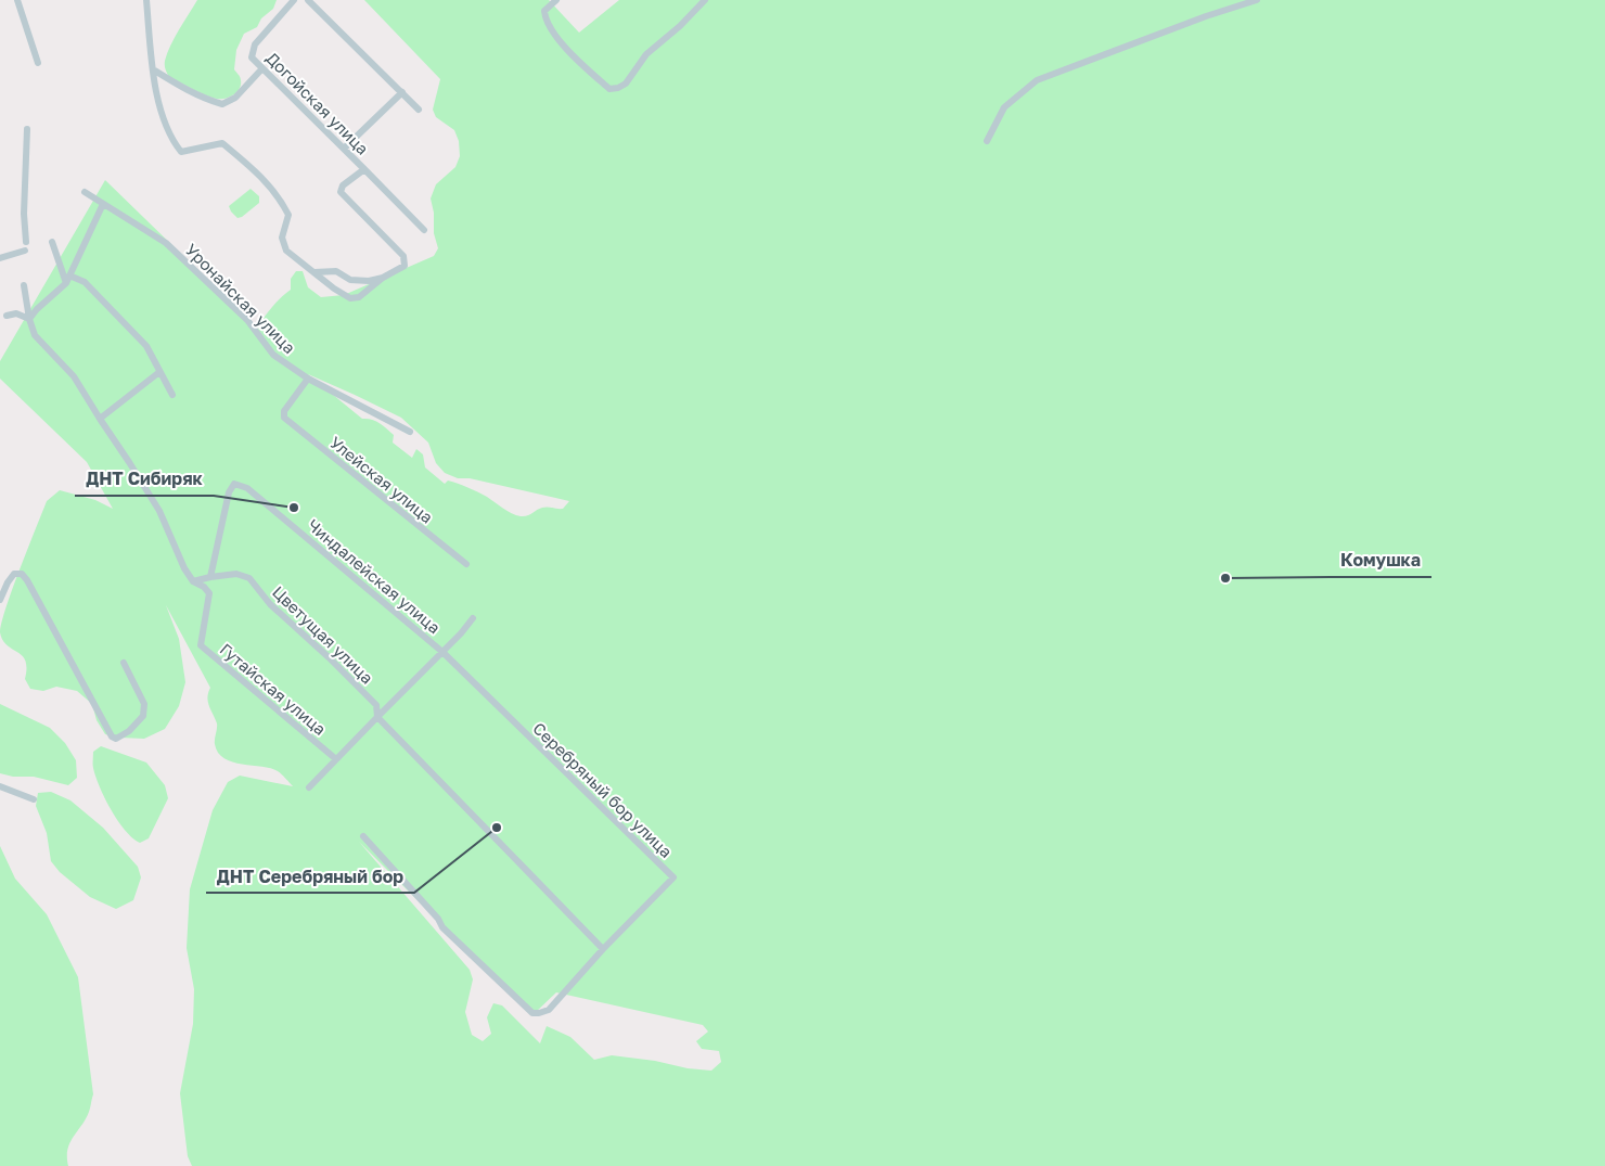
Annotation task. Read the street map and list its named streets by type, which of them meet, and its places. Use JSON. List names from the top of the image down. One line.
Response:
{"streets":{"street":["Догойская улица","Уронайская улица","Улейская улица","Чиндалейская улица","Цветущая улица","Гутайская улица","Серебряный бор улица"]},"crossings":[["Уронайская улица","Улейская улица"],["Чиндалейская улица","Цветущая улица"],["Чиндалейская улица","Серебряный бор улица"],["Цветущая улица","Гутайская улица"]],"places":["ДНТ Сибиряк","Комушка","ДНТ Серебряный бор"]}
